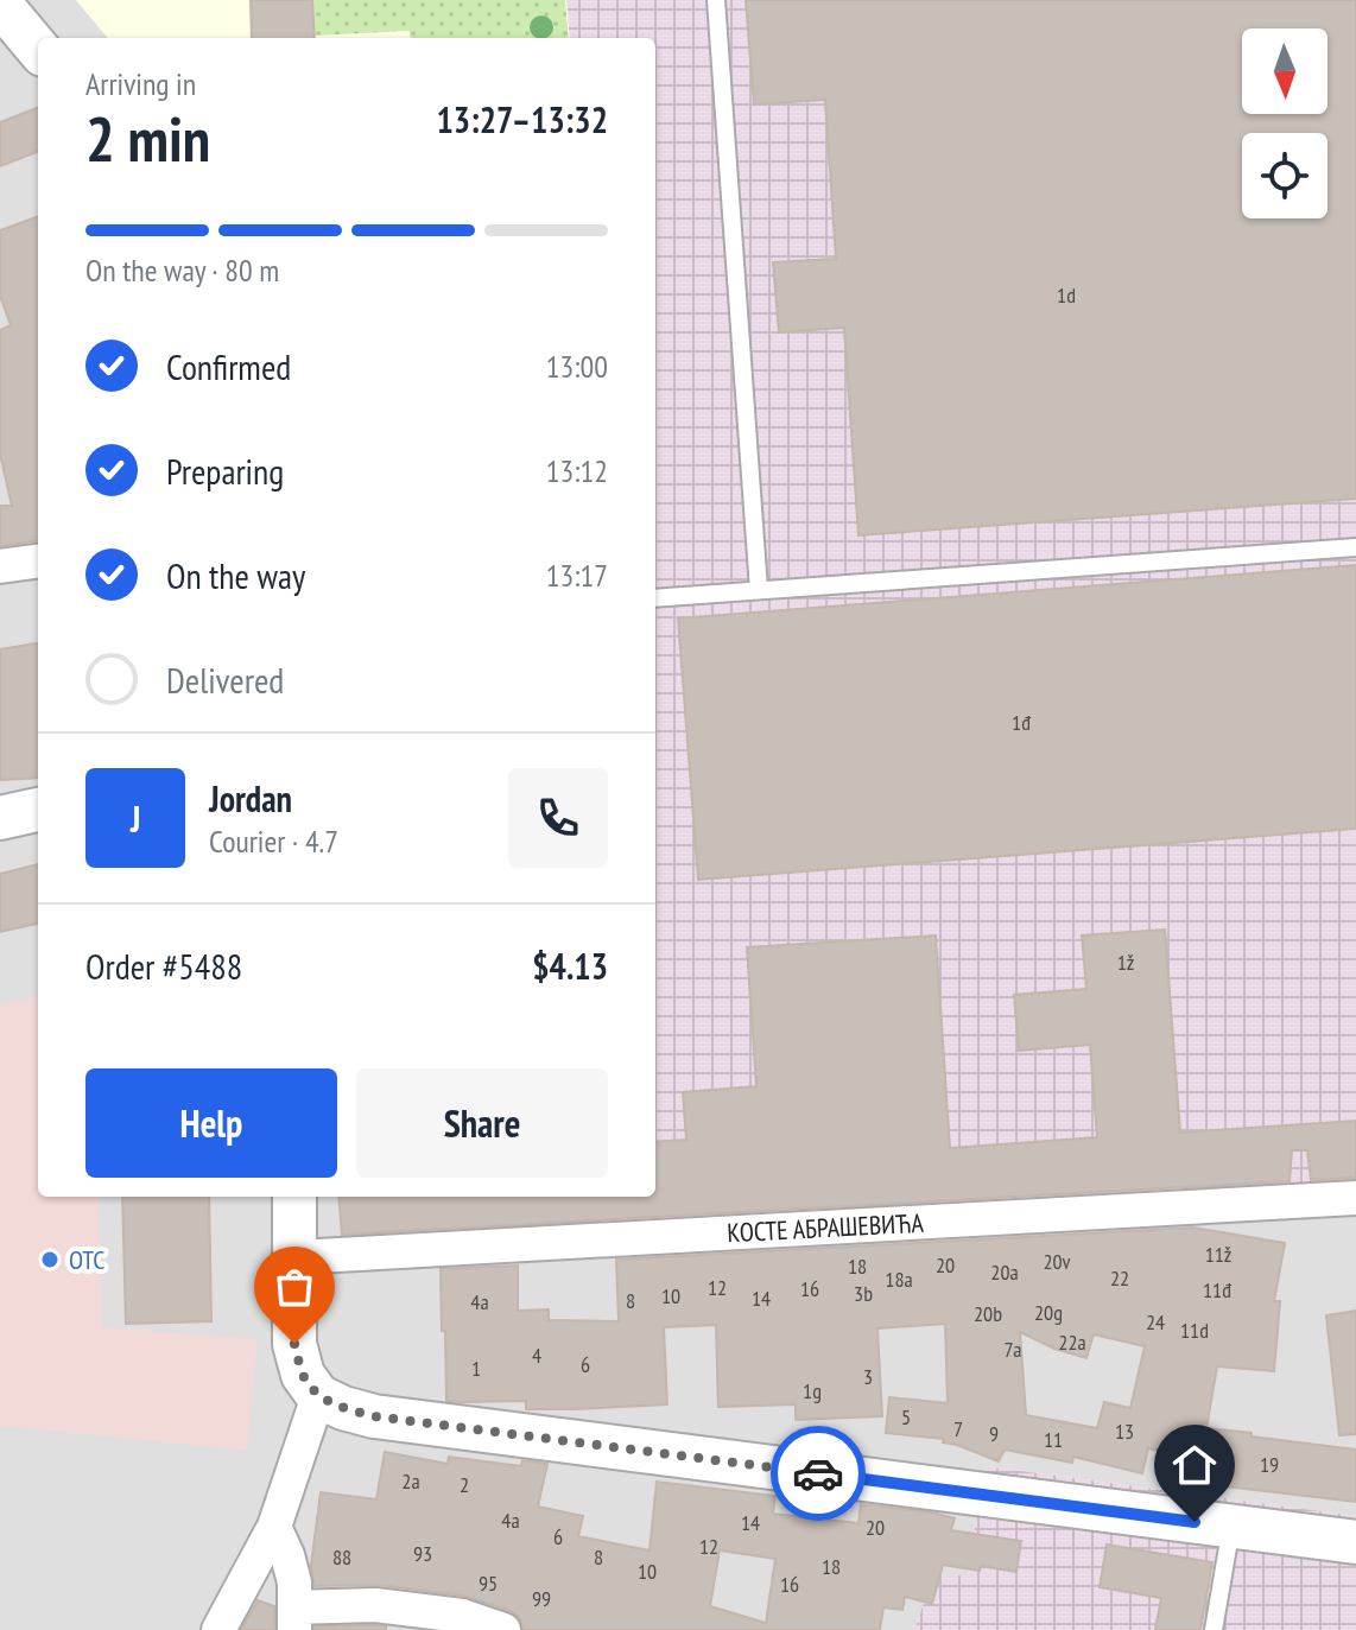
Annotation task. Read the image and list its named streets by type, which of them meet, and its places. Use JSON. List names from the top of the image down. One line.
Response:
{"streets":{"street":["КОСТЕ АБРАШЕВИЋА"]},"places":["OTC"],"house_numbers":["1d","1đ","1ž","11ž","20v","20","18","20a","22","18a","12","16","11đ","3b","10","14","8","4a","20g","20b","24","11d","22a","7a","4","6","1","3","1g","5","7","13","9","11","19","2a","2","4a","14","20","6","12","93","88","8","18","10","95","16","99"],"north":"bottom","page":{"heading":["2 min","Arriving in","13:27–13:32"],"panel":["Jordan","Courier · 4.7","Order #5488","$4.13"],"bar":"On the way · 80 m","list":[["Confirmed","13:00"],["Preparing","13:12"],["On the way","13:17"],"Delivered"],"round":"J","buttons":["Help","Share"]}}
